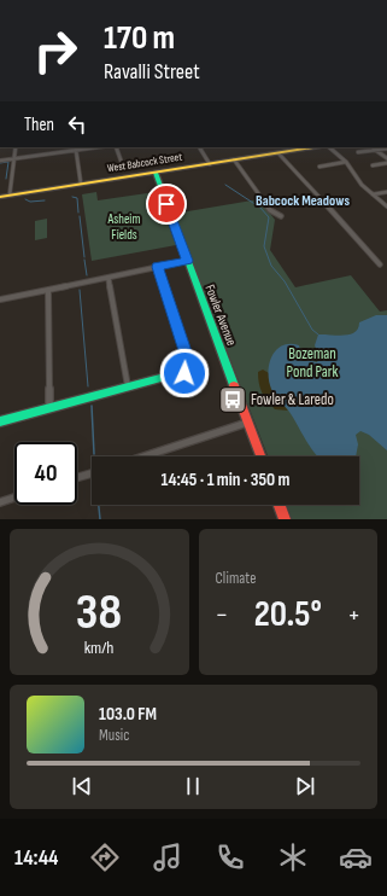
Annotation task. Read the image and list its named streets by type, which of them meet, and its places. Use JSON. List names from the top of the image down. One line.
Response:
{"streets":{"street":["West Babcock Street","Fowler Avenue"]},"crossings":[["West Babcock Street","Fowler Avenue"]],"districts":["Babcock Meadows"],"parks":["Asheim Fields","Bozeman Pond Park"],"places":{"bus stop":["Fowler & Laredo"]},"page":{"turn":["170 m","Ravalli Street"],"then":"Then","limit":"40","trip":"14:45 · 1 min · 350 m","tile":"Climate","heat":["−","20.5°","+"],"song":["103.0 FM","Music"],"tabs":"14:44","gauge":["38","km/h"]}}
